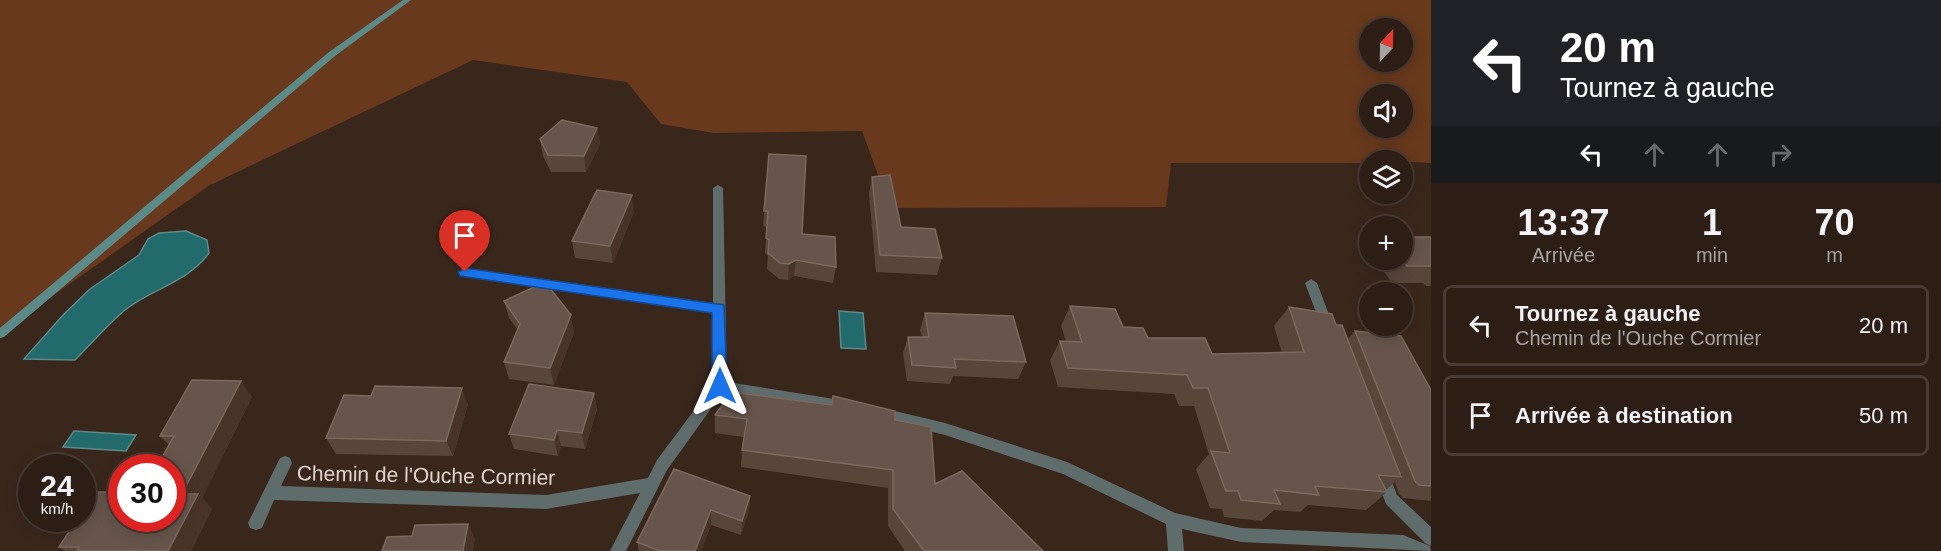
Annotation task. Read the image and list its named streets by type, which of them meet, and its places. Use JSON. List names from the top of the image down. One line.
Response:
{"streets":{"street":["Chemin de l'Ouche Cormier"]},"north":"top","page":{"turn":["20 m","Tournez à gauche"],"map_buttons":["+","−"],"eta":["13:37","Arrivée","1","min","70","m"],"list":[{"name":"Tournez à gauche","note":"Chemin de l'Ouche Cormier","value":"20 m"},{"name":"Arrivée à destination","value":"50 m"}],"speed":"24 km/h","limit":"30"}}
